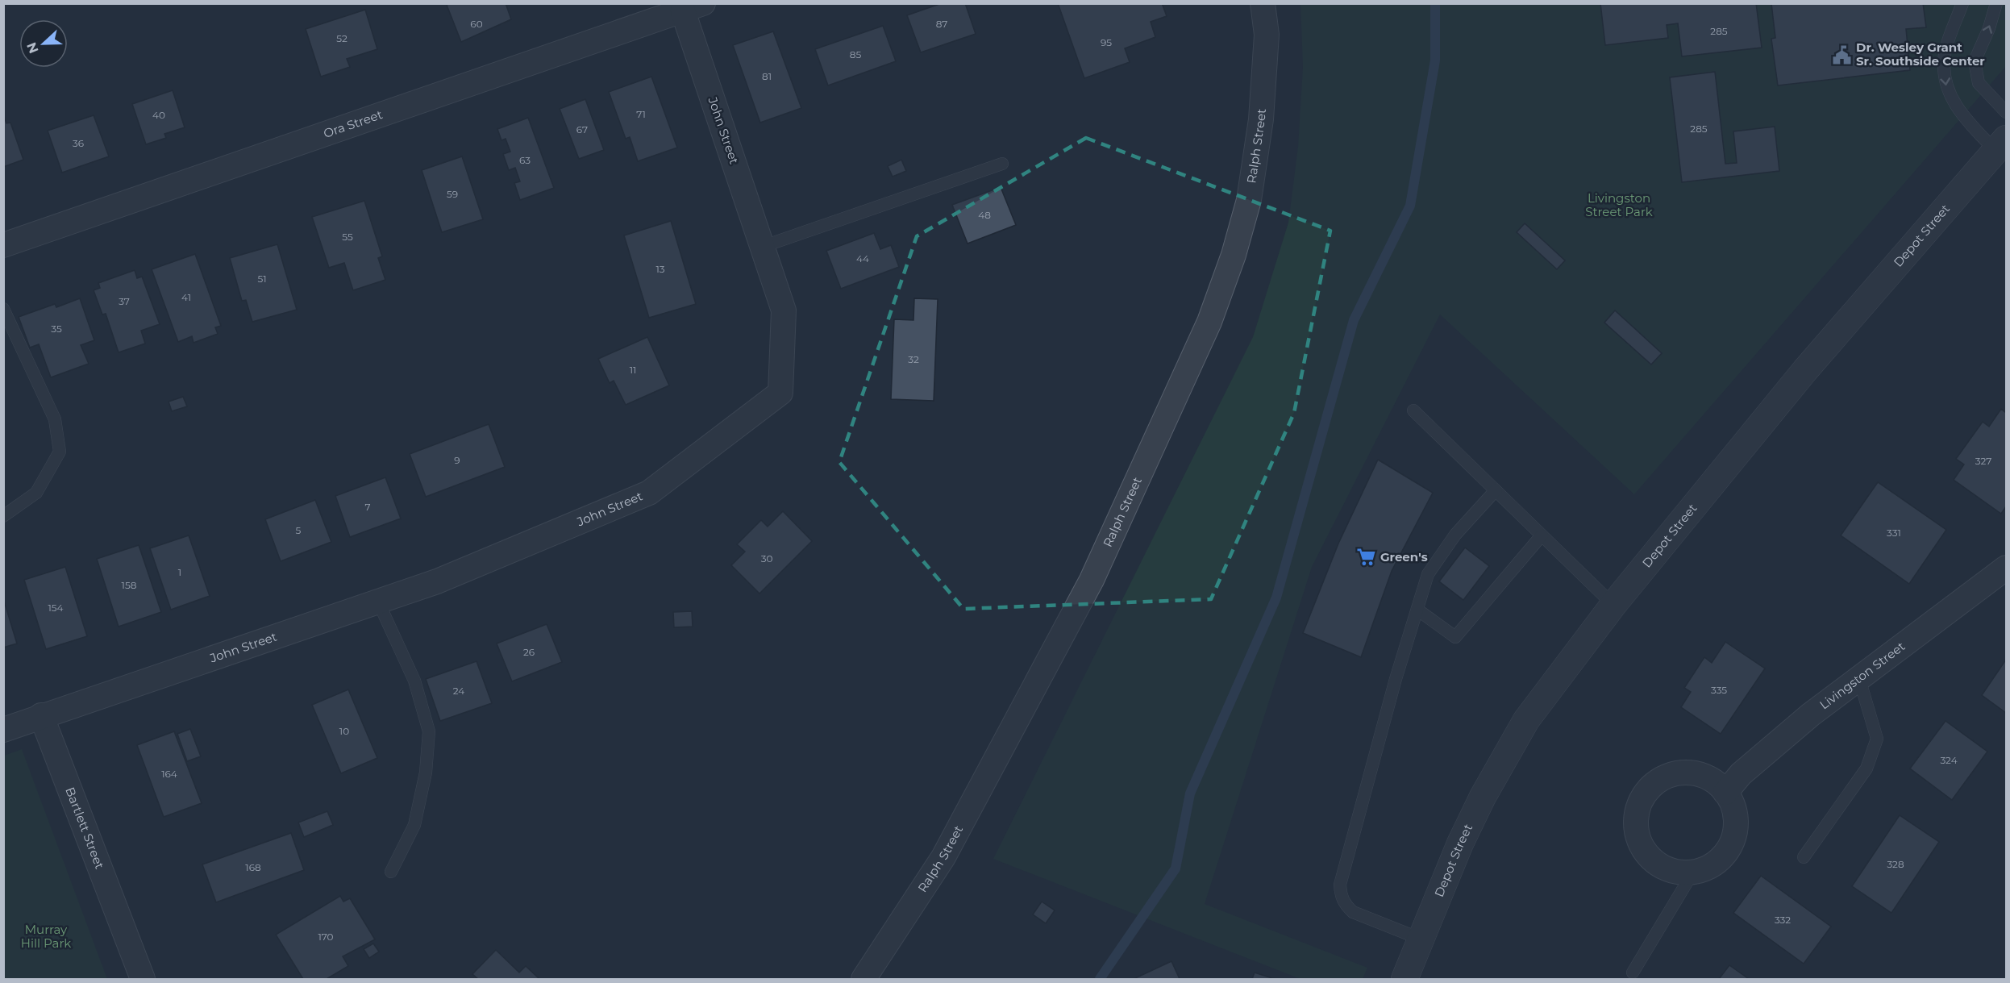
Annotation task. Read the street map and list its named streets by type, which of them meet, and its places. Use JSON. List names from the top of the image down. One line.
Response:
{"streets":{"street":["Ora Street","John Street","Ralph Street","Depot Street","Livingston Street","Bartlett Street"]},"crossings":[["Ora Street","John Street"],["John Street","Bartlett Street"]],"parks":["Livingston Street Park","Murray Hill Park"],"places":{"public building":["Dr. Wesley Grant Sr. Southside Center"],"supermarket":["Green's"]},"house_numbers":["60","87","285","52","95","85","81","71","40","285","67","36","63","59","48","55","44","13","51","41","37","35","32","11","9","327","7","5","331","30","1","158","154","26","335","24","10","324","164","328","168","332","170"],"north":"left"}
